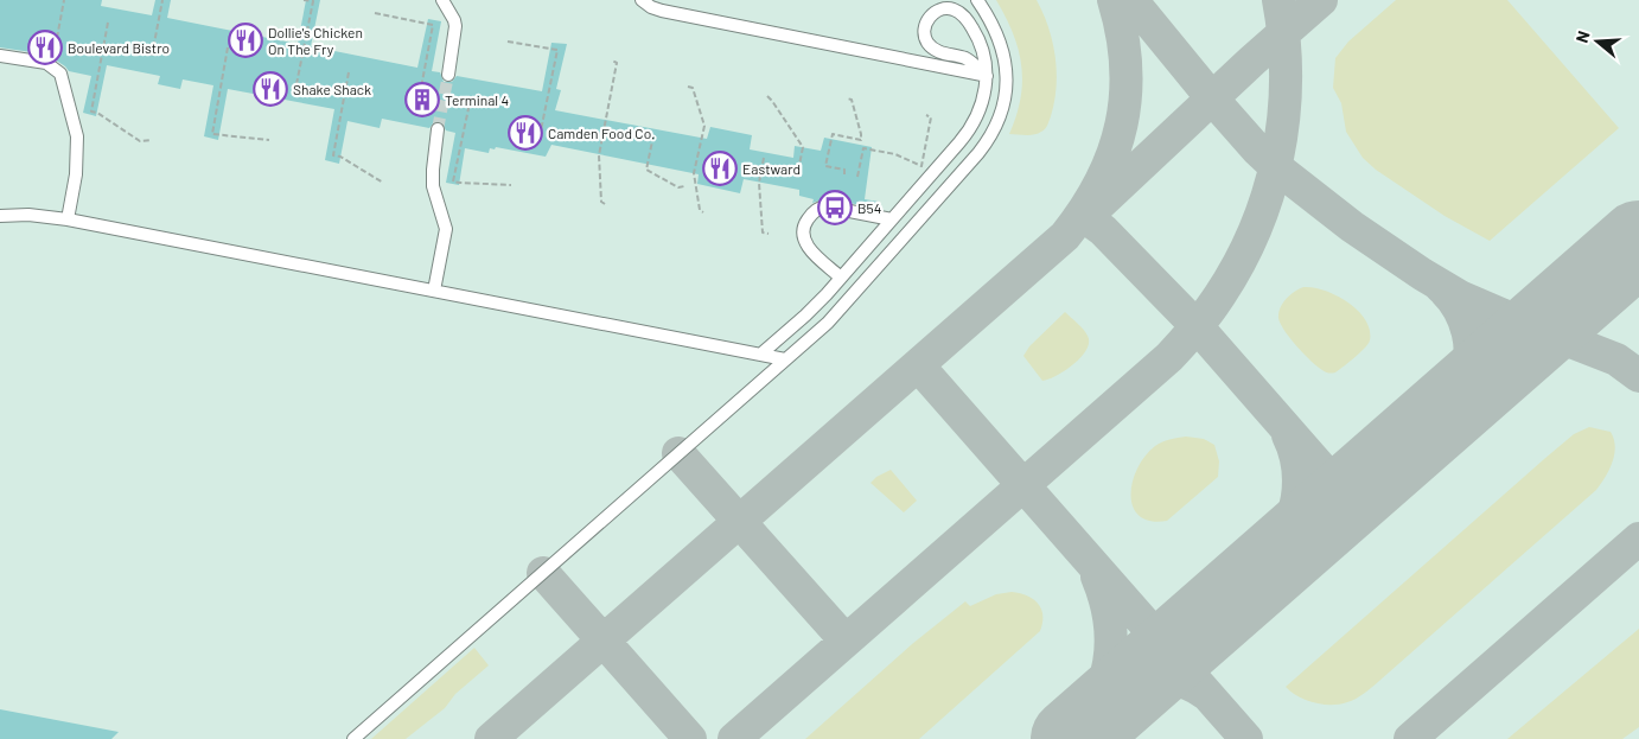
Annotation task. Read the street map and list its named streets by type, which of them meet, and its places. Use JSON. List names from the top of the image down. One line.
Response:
{"places":{"restaurant":["Dollie's Chicken On The Fry","Boulevard Bistro","Shake Shack","Camden Food Co.","Eastward"],"building":["Terminal 4"],"bus stop":["B54"]},"north":"left"}
